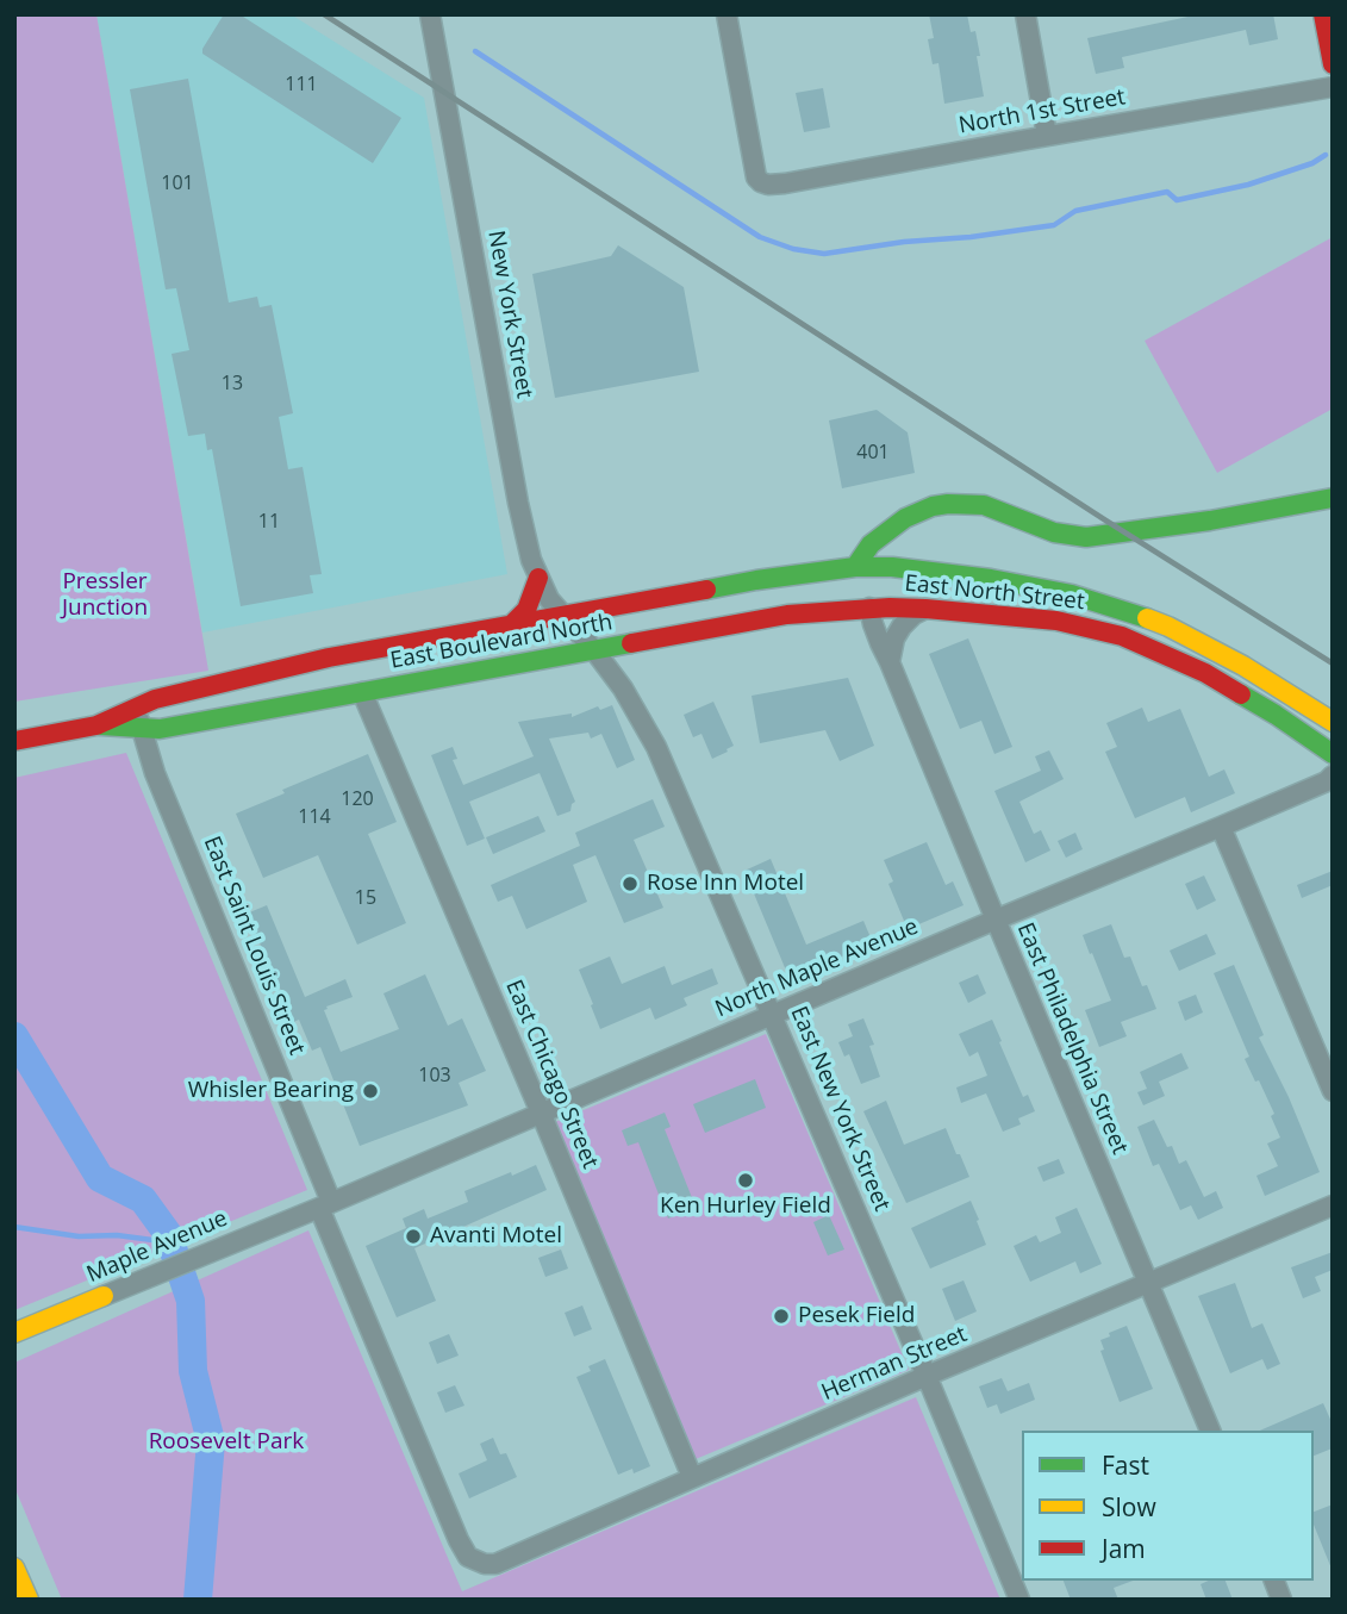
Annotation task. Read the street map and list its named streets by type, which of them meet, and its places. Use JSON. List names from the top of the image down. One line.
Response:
{"streets":{"main road":["East North Street","East Boulevard North","Maple Avenue"],"street":["North 1st Street","New York Street","East Saint Louis Street","North Maple Avenue","East Philadelphia Street","East Chicago Street","East New York Street","Herman Street"]},"crossings":[["New York Street","East Boulevard North"],["New York Street","East New York Street"],["East North Street","East Boulevard North"],["East North Street","East Philadelphia Street"],["East Boulevard North","East Saint Louis Street"],["East Boulevard North","East Philadelphia Street"],["East Boulevard North","East Chicago Street"],["East Boulevard North","East New York Street"],["East Saint Louis Street","North Maple Avenue"],["East Saint Louis Street","Maple Avenue"],["East Saint Louis Street","Herman Street"],["North Maple Avenue","East Philadelphia Street"],["North Maple Avenue","East Chicago Street"],["North Maple Avenue","East New York Street"],["North Maple Avenue","Maple Avenue"],["East Philadelphia Street","Herman Street"],["East Chicago Street","Herman Street"],["East New York Street","Herman Street"]],"parks":["Pressler Junction","Roosevelt Park"],"places":["Rose Inn Motel","Whisler Bearing","Ken Hurley Field","Avanti Motel","Pesek Field"],"house_numbers":["111","101","13","401","11","120","114","15","103"],"legend":["Fast","Slow","Jam"]}
